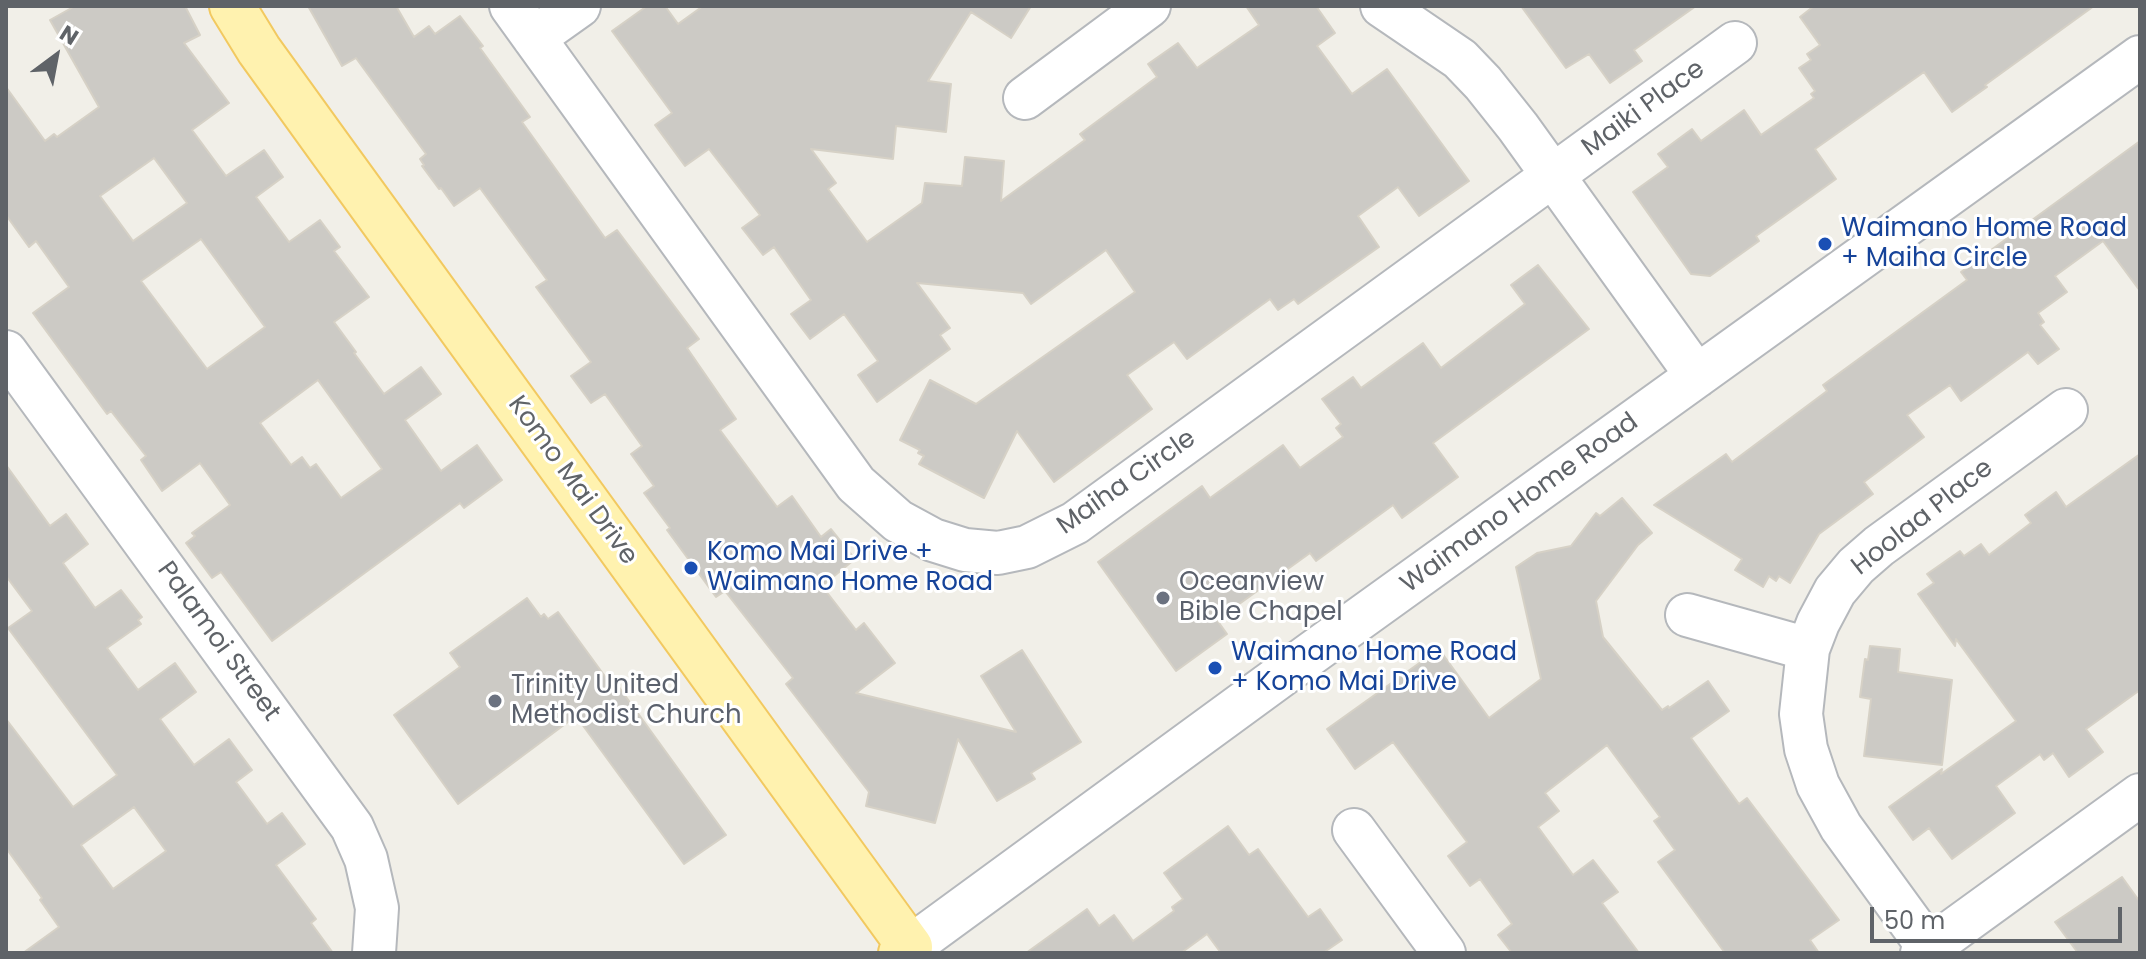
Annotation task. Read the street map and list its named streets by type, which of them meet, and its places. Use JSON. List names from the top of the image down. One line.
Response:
{"streets":{"main road":["Komo Mai Drive"],"street":["Maiki Place","Maiha Circle","Waimano Home Road","Hoolaa Place","Palamoi Street"]},"crossings":[["Maiki Place","Maiha Circle"],["Komo Mai Drive","Waimano Home Road"]],"places":["Waimano Home Road + Maiha Circle","Komo Mai Drive + Waimano Home Road","Oceanview Bible Chapel","Waimano Home Road + Komo Mai Drive","Trinity United Methodist Church"],"scale_bar":"50 m","north":"top right"}
